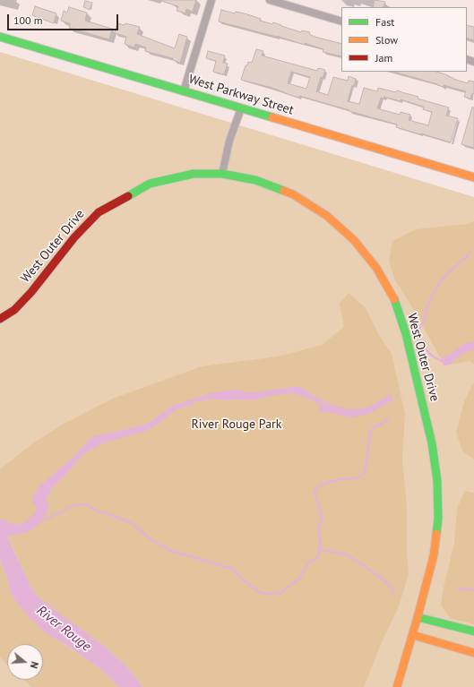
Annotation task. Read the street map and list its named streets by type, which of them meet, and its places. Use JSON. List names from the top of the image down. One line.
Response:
{"streets":{"main road":["West Parkway Street","West Outer Drive"]},"water":["River Rouge"],"parks":["River Rouge Park"],"legend":["Fast","Slow","Jam"],"scale_bar":"100 m","north":"right"}
